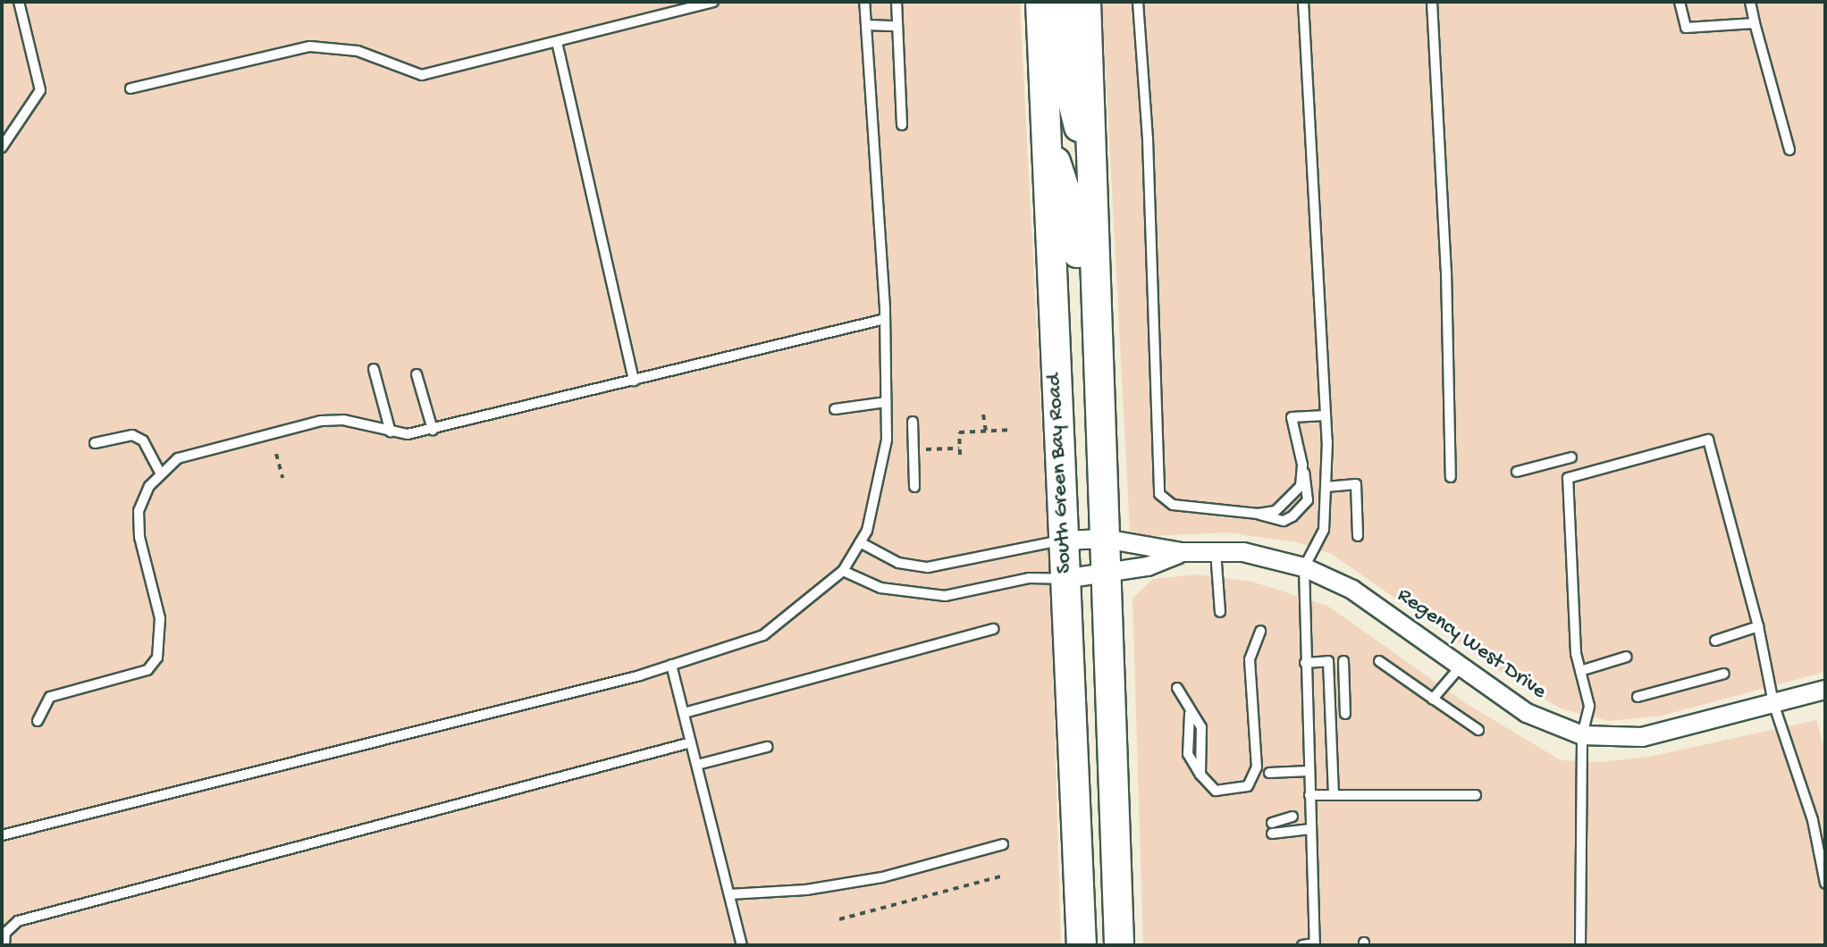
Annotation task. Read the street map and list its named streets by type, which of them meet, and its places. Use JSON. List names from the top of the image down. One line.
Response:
{"streets":{"main road":["South Green Bay Road"],"street":["Regency West Drive"]},"crossings":[["South Green Bay Road","Regency West Drive"]]}
